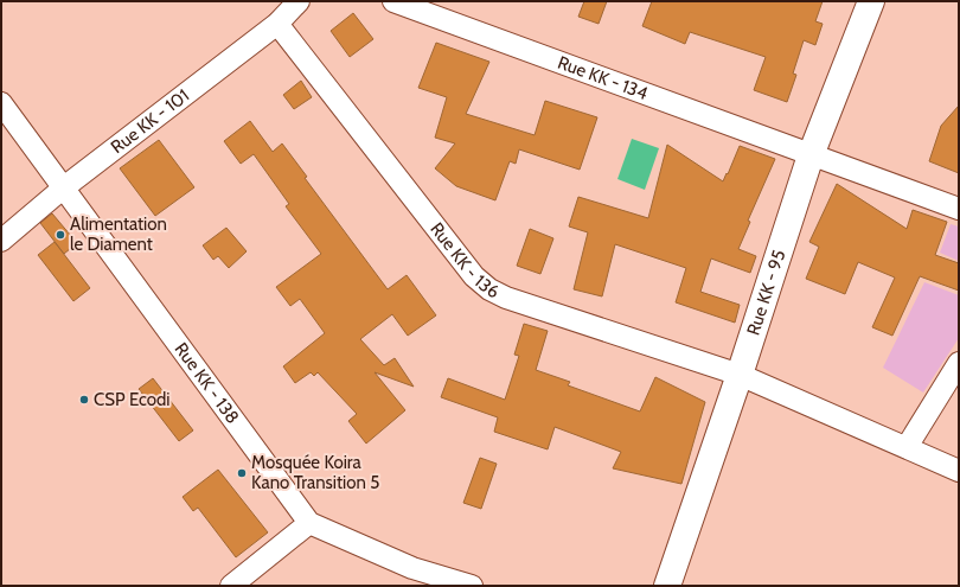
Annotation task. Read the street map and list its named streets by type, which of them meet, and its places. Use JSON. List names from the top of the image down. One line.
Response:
{"streets":{"street":["Rue KK - 134","Rue KK - 101","Rue KK - 136","Rue KK - 95","Rue KK - 138"]},"crossings":[["Rue KK - 134","Rue KK - 95"],["Rue KK - 101","Rue KK - 136"],["Rue KK - 101","Rue KK - 138"],["Rue KK - 136","Rue KK - 95"]],"places":["Alimentation le Diament","CSP Ecodi","Mosquée Koira Kano Transition 5"]}
